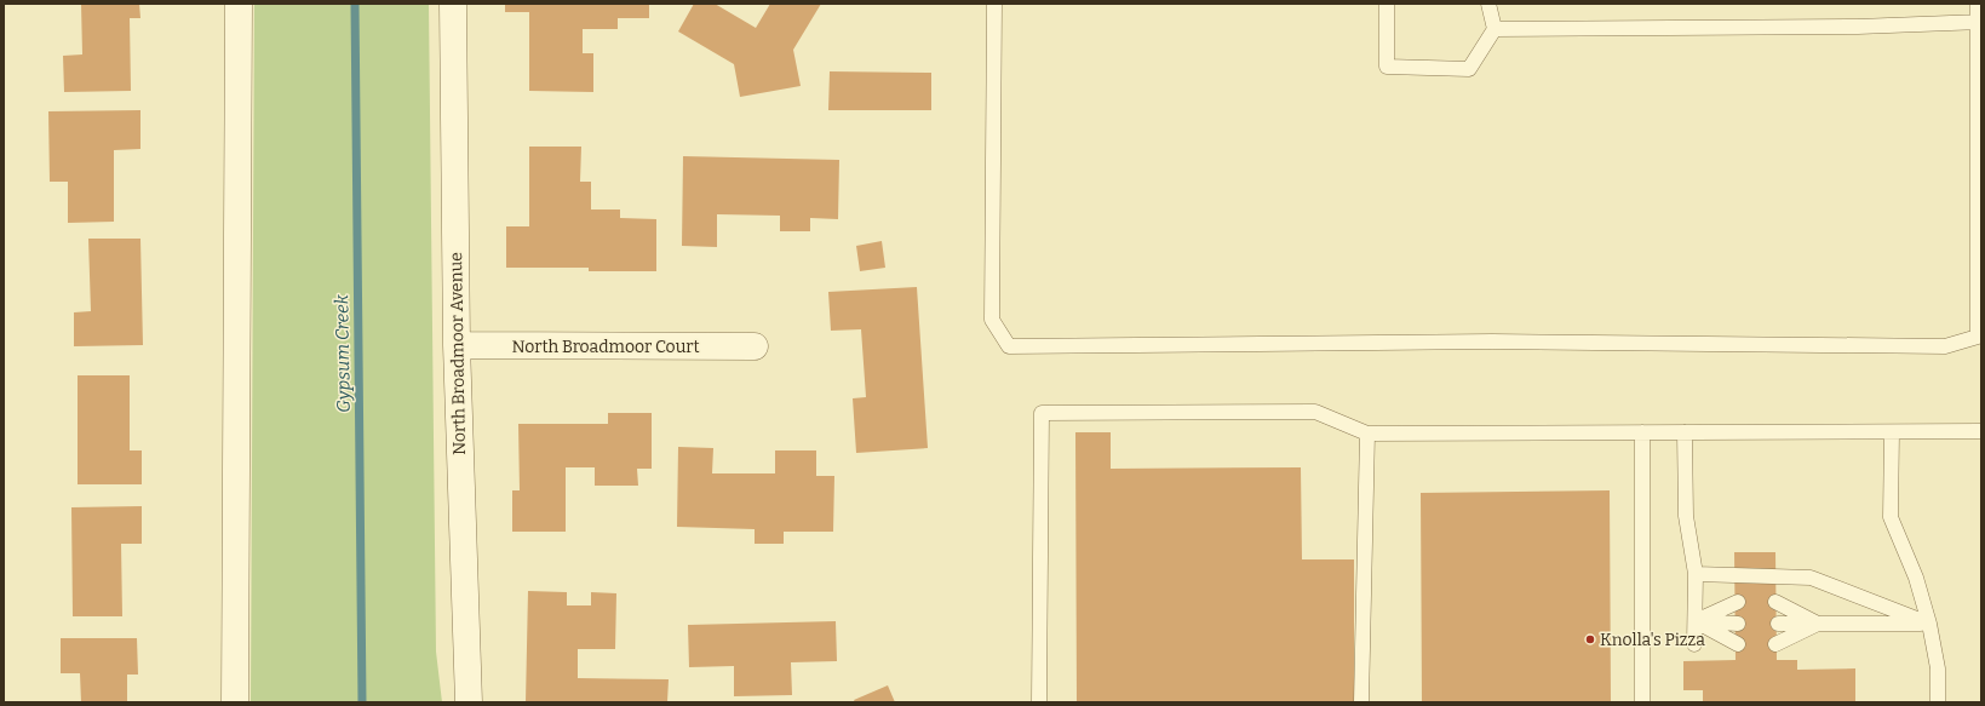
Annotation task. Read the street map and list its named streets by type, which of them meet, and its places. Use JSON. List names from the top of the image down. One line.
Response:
{"streets":{"street":["North Broadmoor Court","North Broadmoor Avenue"]},"crossings":[["North Broadmoor Court","North Broadmoor Avenue"]],"water":["Gypsum Creek"],"places":["Knolla's Pizza"]}
